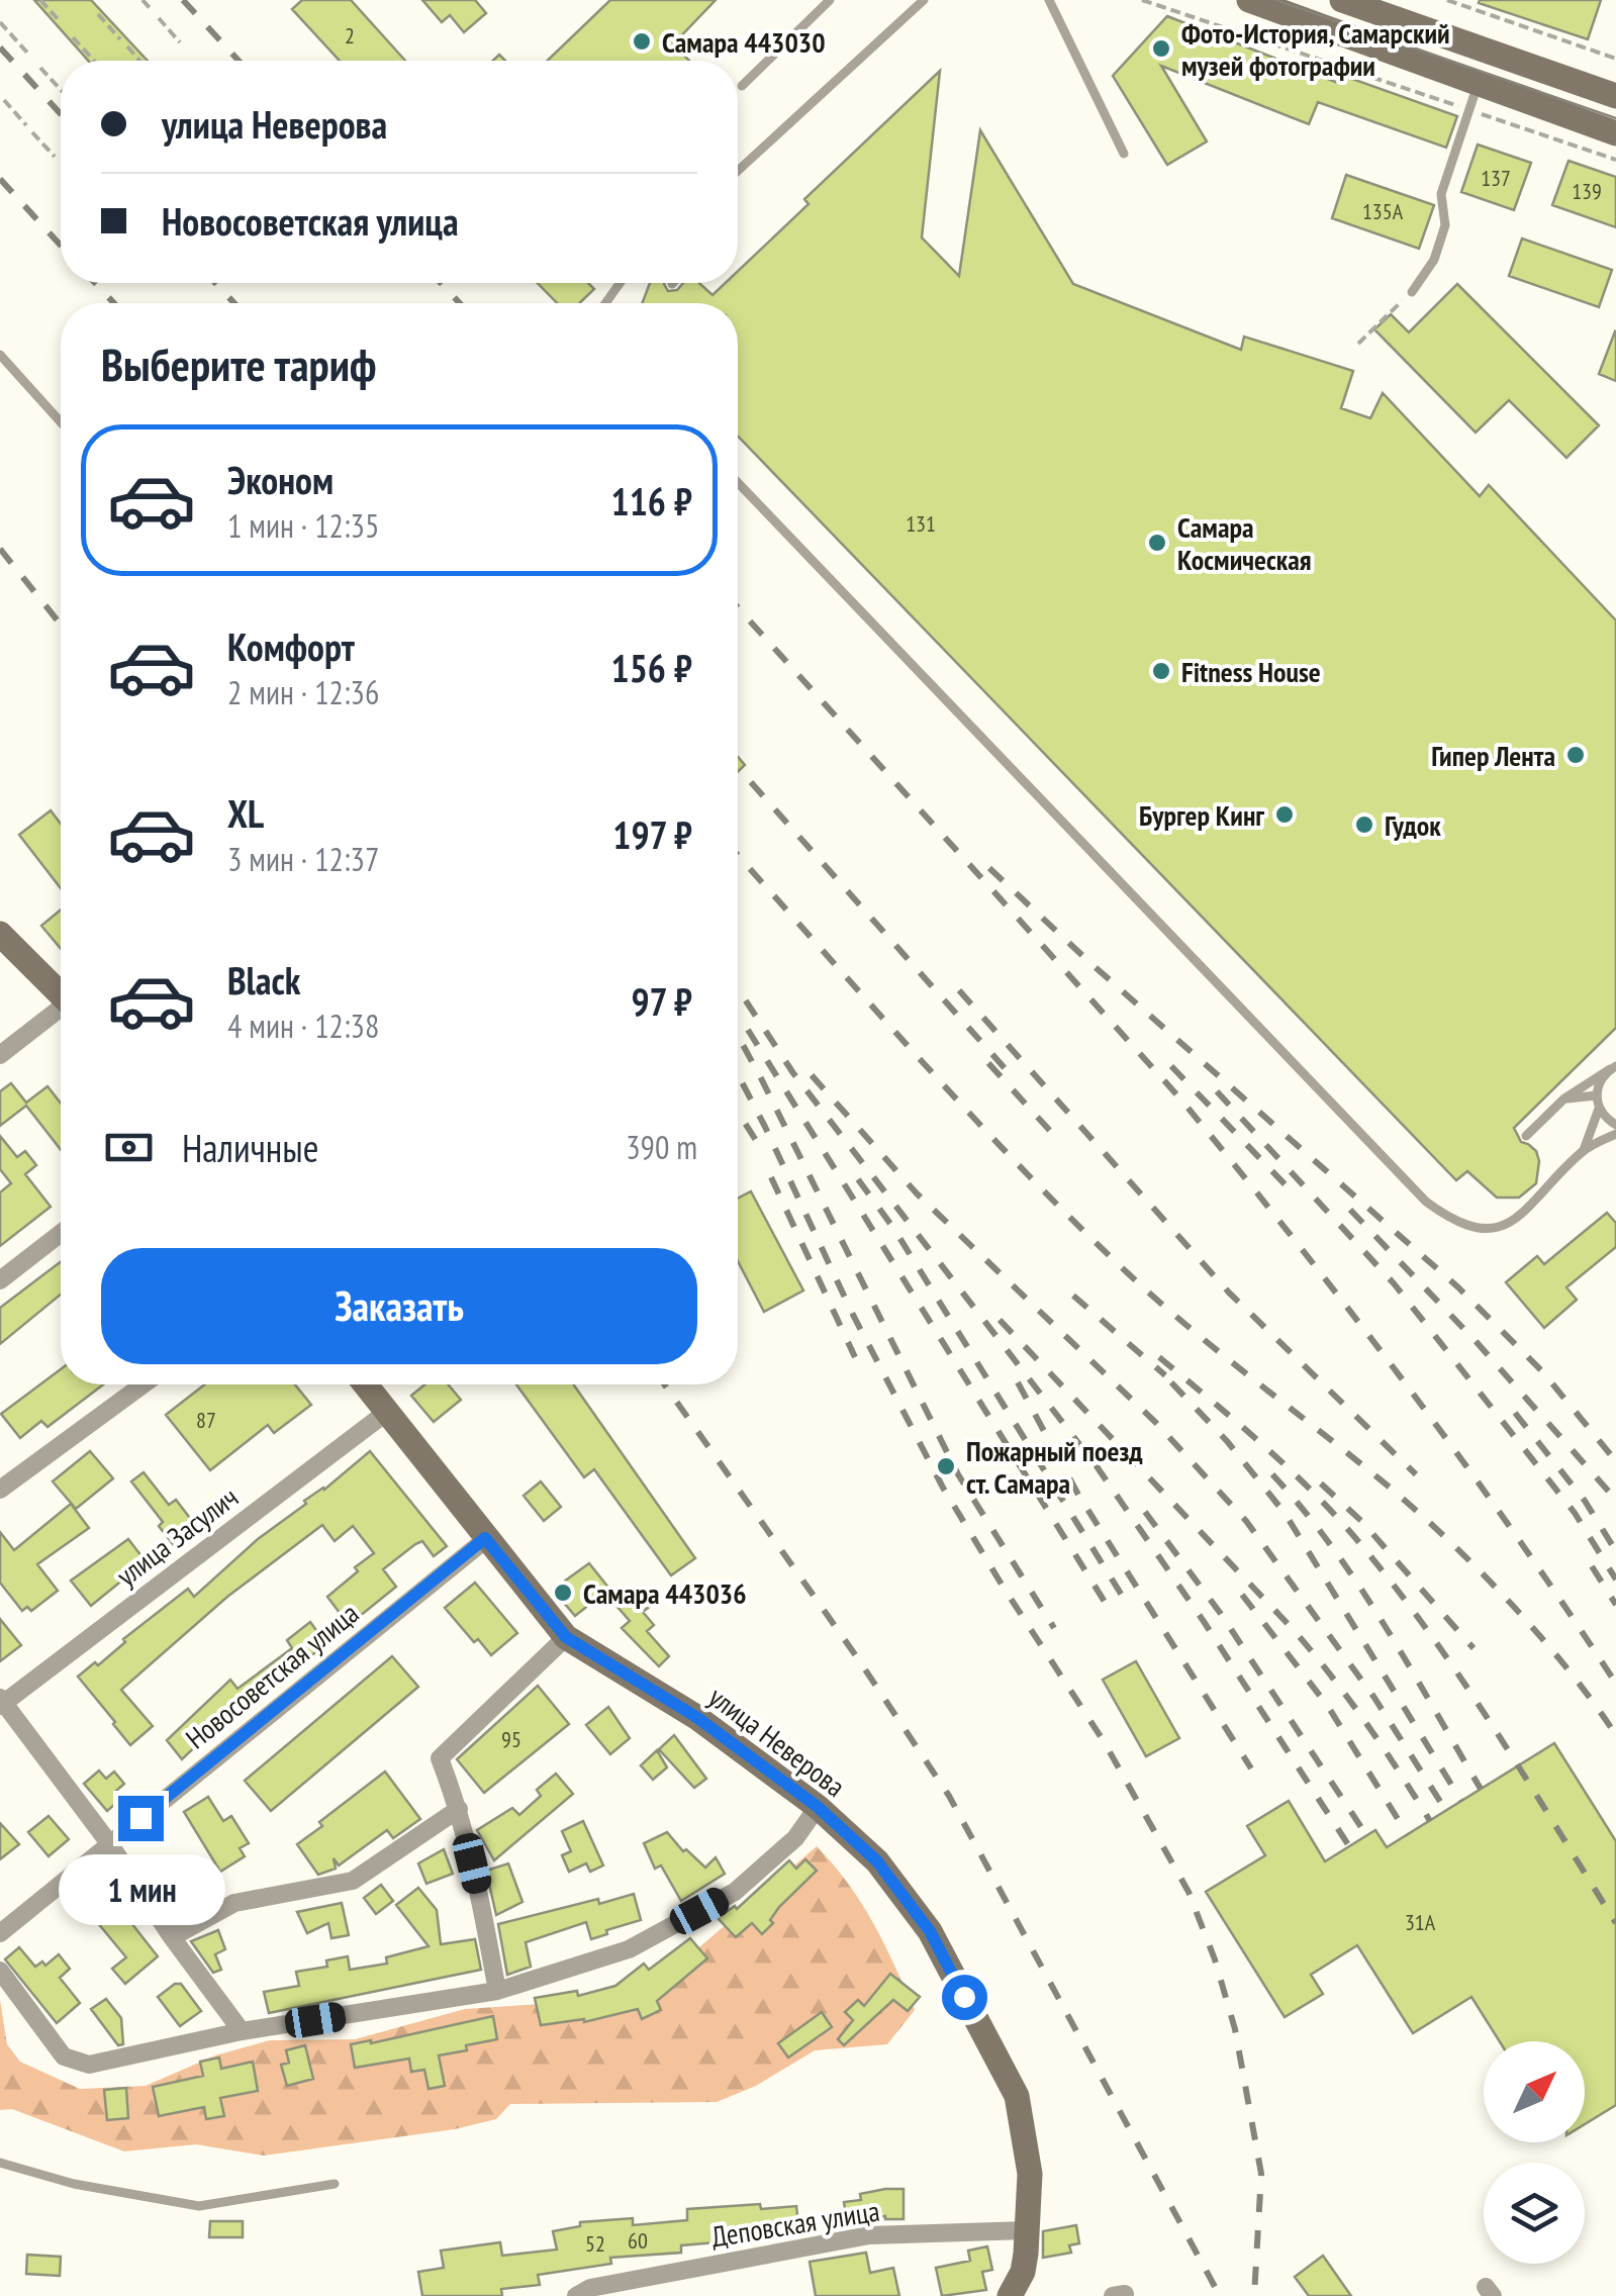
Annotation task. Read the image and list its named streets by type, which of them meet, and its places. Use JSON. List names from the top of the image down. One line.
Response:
{"streets":{"street":["улица Засулич","Новосоветская улица","улица Неверова","Деповская улица"]},"crossings":[["улица Засулич","улица Неверова"],["Новосоветская улица","улица Неверова"],["улица Неверова","Деповская улица"]],"places":["Самара 443030","Фото-История, Самарский музей фотографии","Самара Космическая","Fitness House","Гипер Лента","Бургер Кинг","Гудок","Пожарный поезд ст. Самара","Самара 443036"],"house_numbers":["2","137","139","135А","131","87","95","31А","60","52"],"north":"top right","page":{"banner":["улица Неверова","Новосоветская улица"],"heading":"Выберите тариф","list":[{"name":"Эконом","note":"1 мин · 12:35","value":"116 ₽"},{"name":"Комфорт","note":"2 мин · 12:36","value":"156 ₽"},{"name":"XL","note":"3 мин · 12:37","value":"197 ₽"},{"name":"Black","note":"4 мин · 12:38","value":"97 ₽"}],"pay":["Наличные","390 m"],"buttons":"Заказать","bubble":"1 мин"}}
